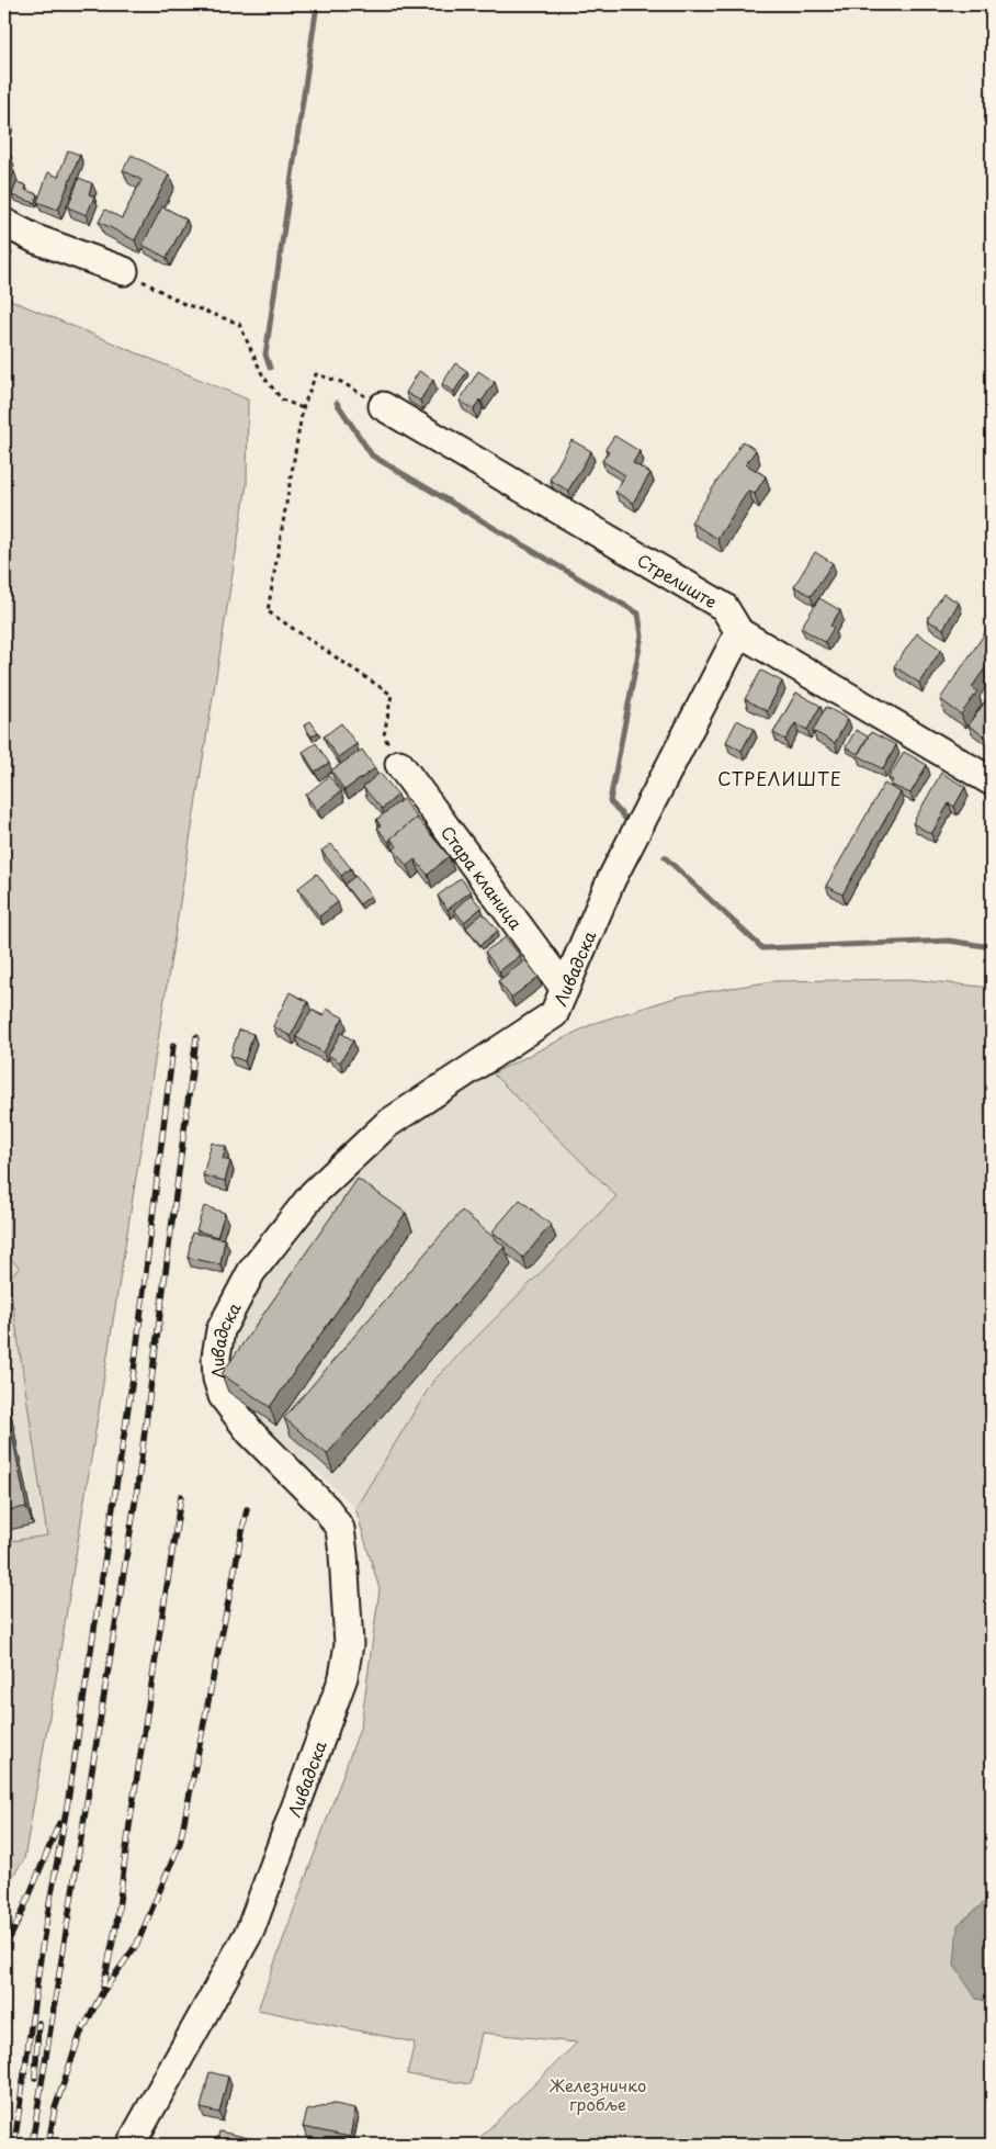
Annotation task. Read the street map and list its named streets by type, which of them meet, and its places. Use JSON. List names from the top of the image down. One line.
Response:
{"streets":{"street":["Стрелиште","Стара кланица","Ливадска"]},"crossings":[["Стрелиште","Ливадска"],["Стара кланица","Ливадска"]],"districts":["СТРЕЛИШТЕ"],"parks":["Железничко гробље"]}
